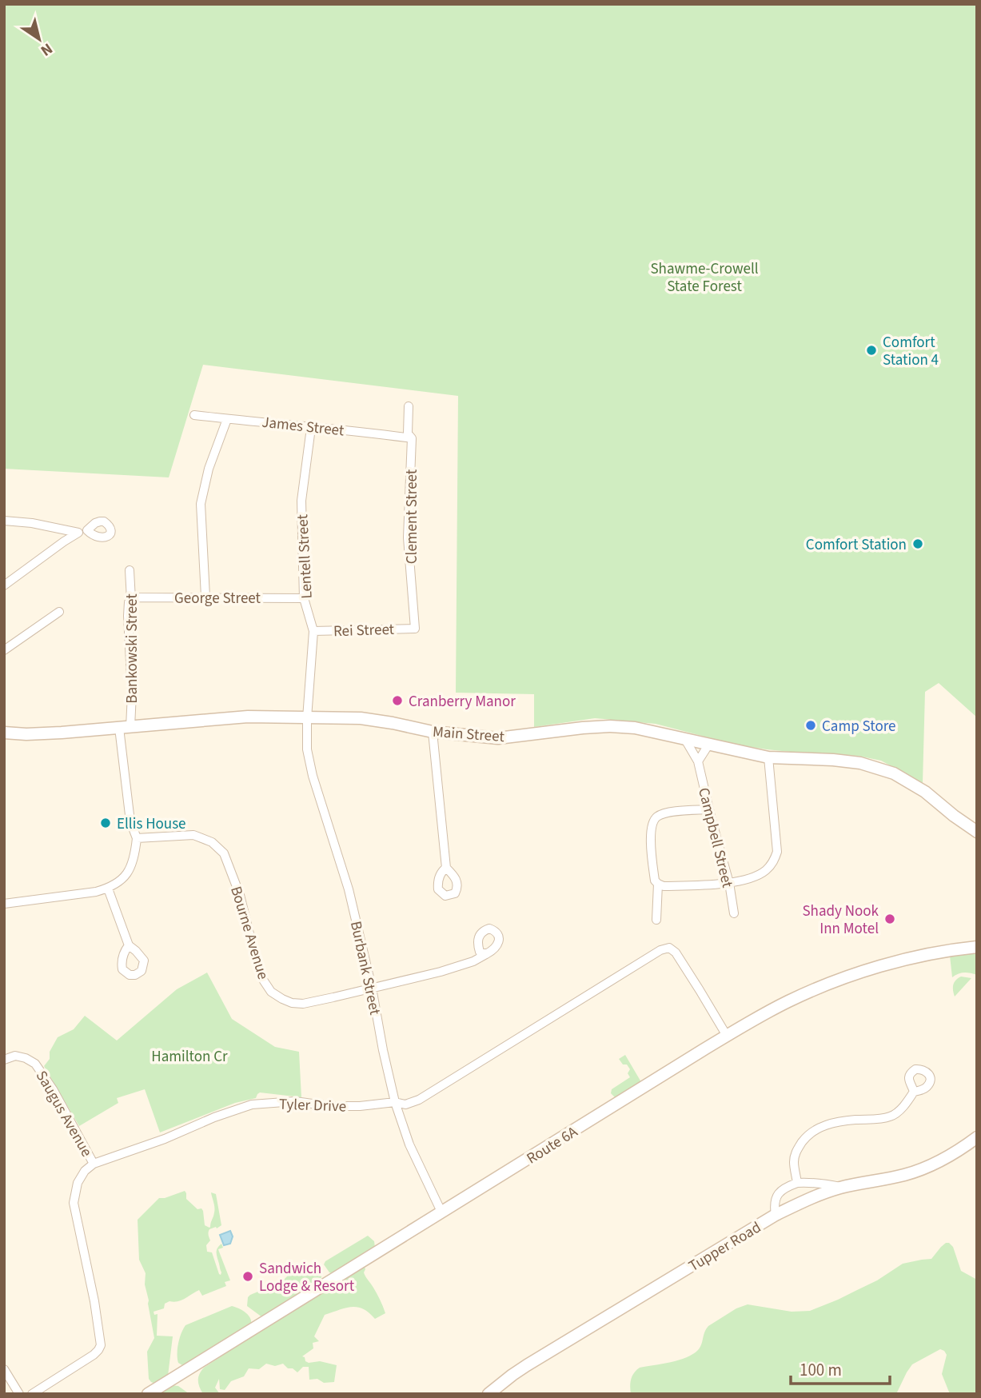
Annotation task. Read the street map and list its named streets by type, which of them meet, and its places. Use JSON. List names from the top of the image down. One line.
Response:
{"streets":{"main road":["Main Street","Route 6A","Tupper Road"],"street":["James Street","Clement Street","Lentell Street","George Street","Rei Street","Bankowski Street","Campbell Street","Bourne Avenue","Burbank Street","Tyler Drive","Saugus Avenue"]},"crossings":[["James Street","Clement Street"],["James Street","Lentell Street"],["Clement Street","Rei Street"],["Lentell Street","George Street"],["Lentell Street","Rei Street"],["Lentell Street","Main Street"],["Lentell Street","Burbank Street"],["George Street","Bankowski Street"],["Bankowski Street","Main Street"],["Main Street","Campbell Street"],["Main Street","Burbank Street"],["Bourne Avenue","Burbank Street"],["Burbank Street","Tyler Drive"],["Burbank Street","Route 6A"],["Tyler Drive","Saugus Avenue"],["Tyler Drive","Route 6A"]],"parks":["Shawme-Crowell State Forest","Hamilton Cr"],"places":["Comfort Station 4","Comfort Station","Cranberry Manor","Camp Store","Ellis House","Shady Nook Inn Motel","Sandwich Lodge & Resort"],"scale_bar":"100 m","north":"bottom right"}
